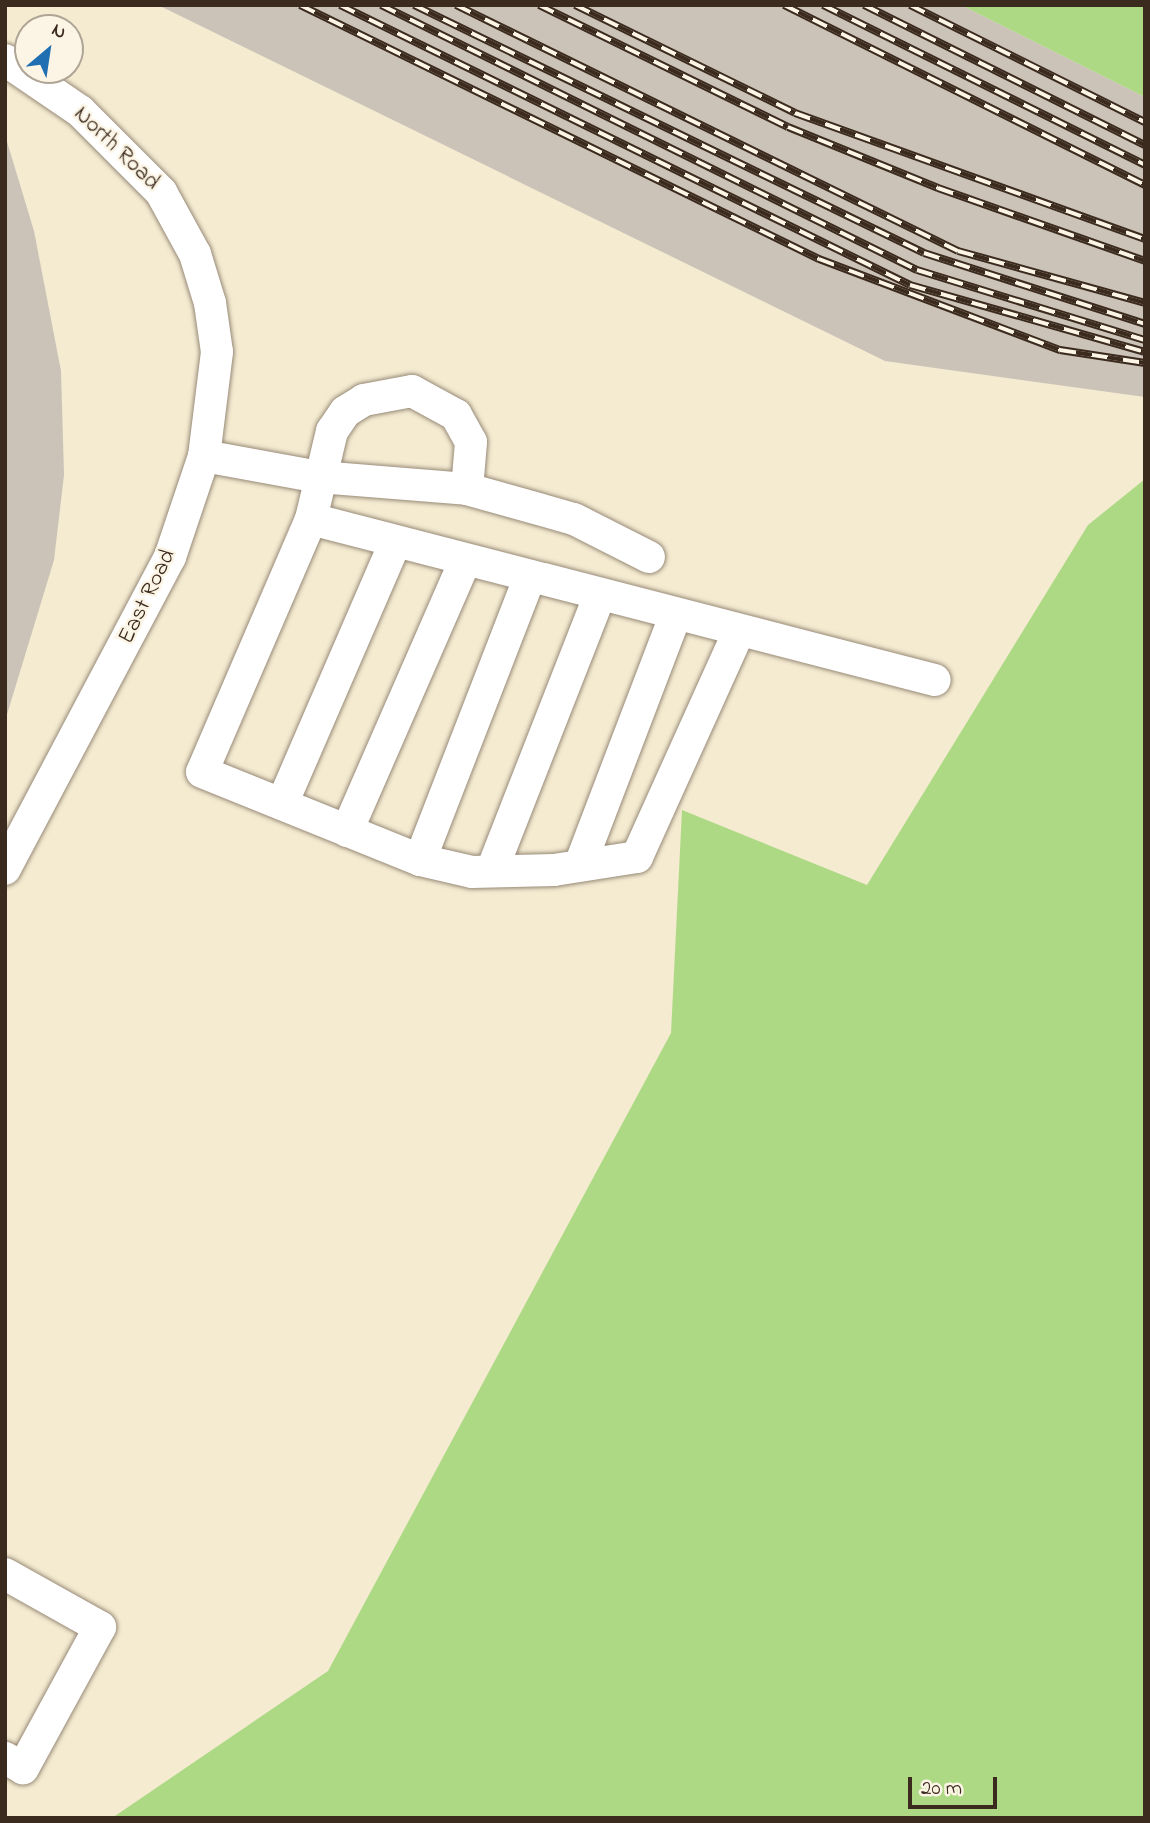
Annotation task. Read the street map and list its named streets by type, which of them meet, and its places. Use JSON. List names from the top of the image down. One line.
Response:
{"streets":{"street":["North Road","East Road"]},"crossings":[["North Road","East Road"]],"scale_bar":"20 m","north":"top right"}
